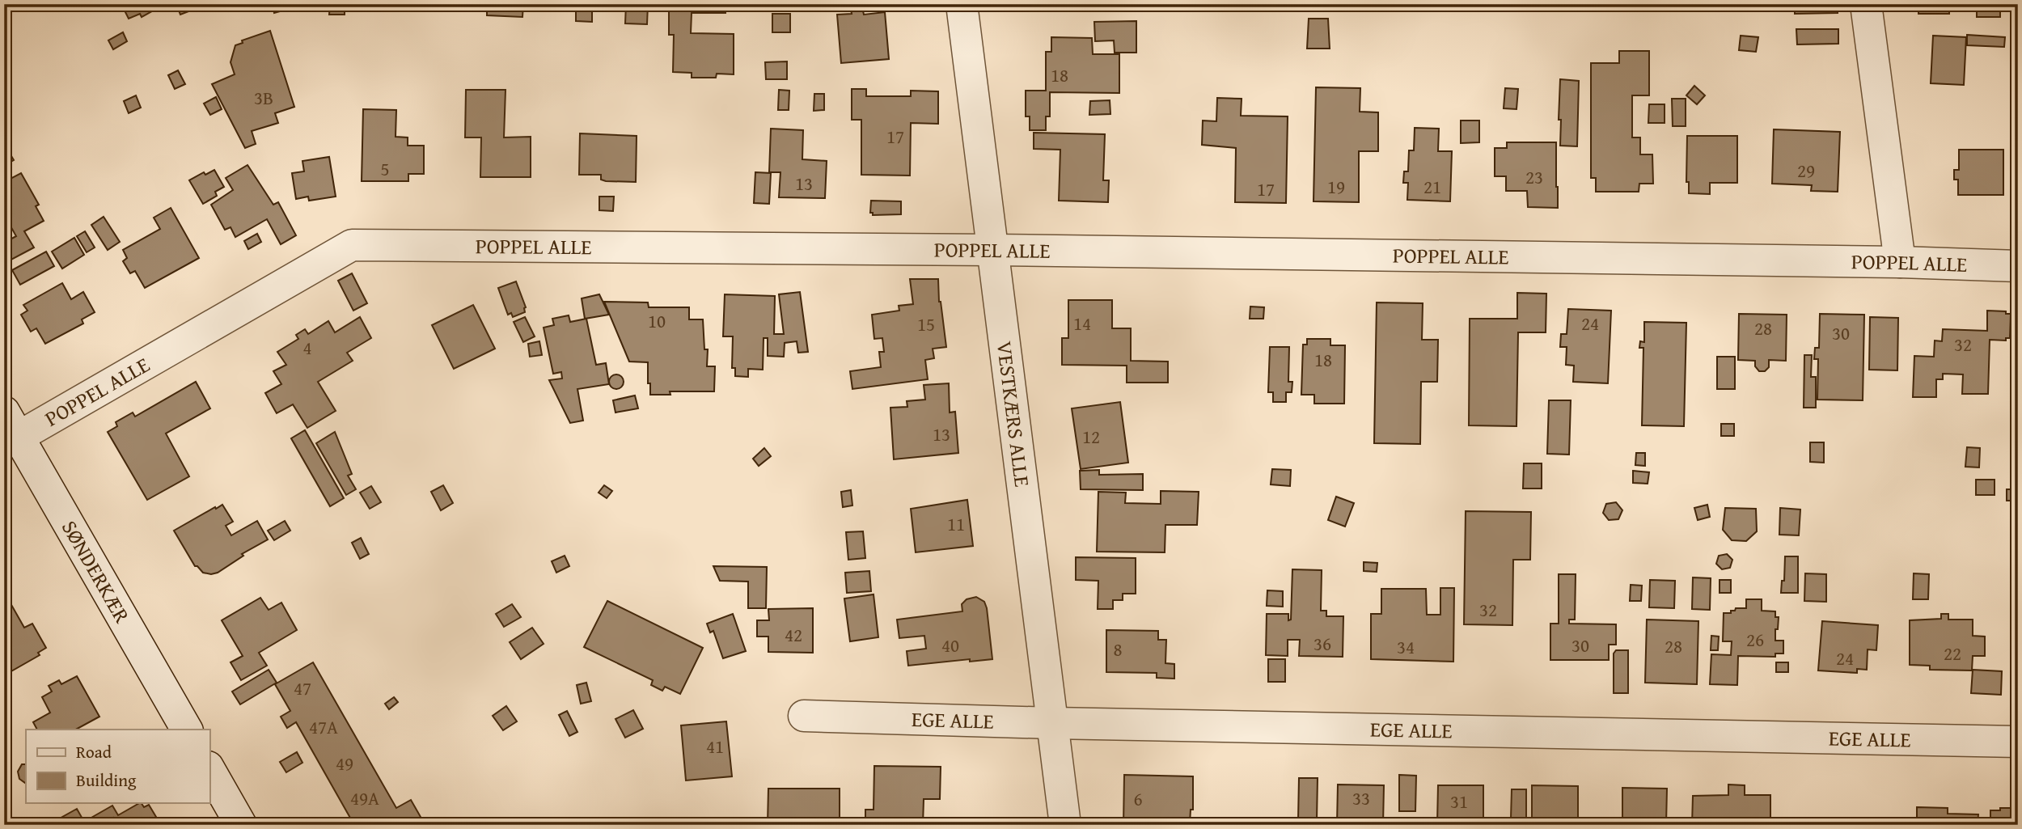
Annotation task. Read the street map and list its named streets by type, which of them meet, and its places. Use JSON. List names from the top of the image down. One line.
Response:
{"streets":{"street":["POPPEL ALLE","VESTKÆRS ALLE","SØNDERKÆR","EGE ALLE"]},"crossings":[["POPPEL ALLE","VESTKÆRS ALLE"],["POPPEL ALLE","SØNDERKÆR"],["VESTKÆRS ALLE","EGE ALLE"]],"house_numbers":["18","3B","17","5","29","23","13","19","21","17","10","14","24","15","28","30","32","4","18","13","12","11","32","42","26","36","40","30","28","34","8","22","24","47","47A","41","49","49A","33","6","31"],"legend":["Road","Building"]}
